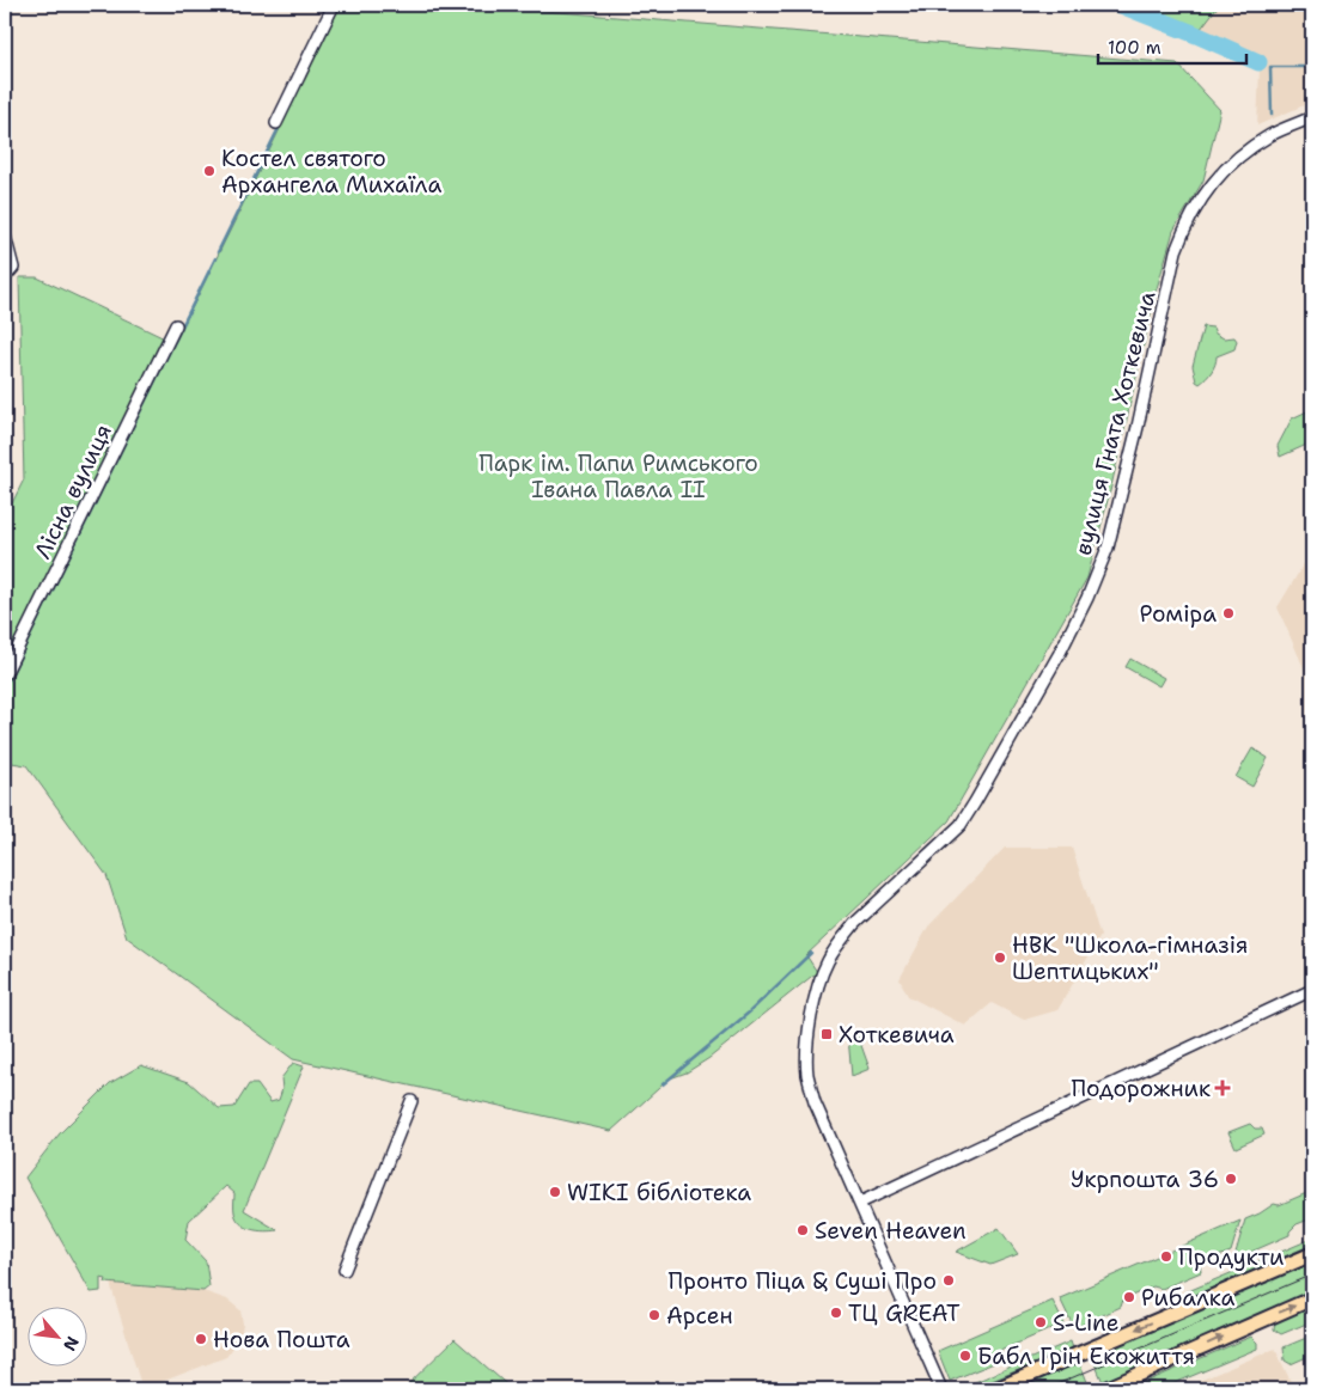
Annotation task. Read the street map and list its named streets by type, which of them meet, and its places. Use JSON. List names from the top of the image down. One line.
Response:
{"streets":{"street":["вулиця Гната Хоткевича","Лісна вулиця"]},"parks":["Парк ім. Папи Римського Івана Павла ІІ"],"places":{"other":["Костел святого Архангела Михаїла","Роміра","НВК \"Школа-гімназія Шептицьких\"","Укрпошта 36","WIKI бібліотека","Seven Heaven","Продукти","Пронто Піца & Суші Про","Рибалка","ТЦ GREAT","Арсен","S-Line","Нова Пошта","Бабл Грін Eкожиття"],"transit":["Хоткевича"],"health":["Подорожник"]},"scale_bar":"100 m","north":"bottom right"}
